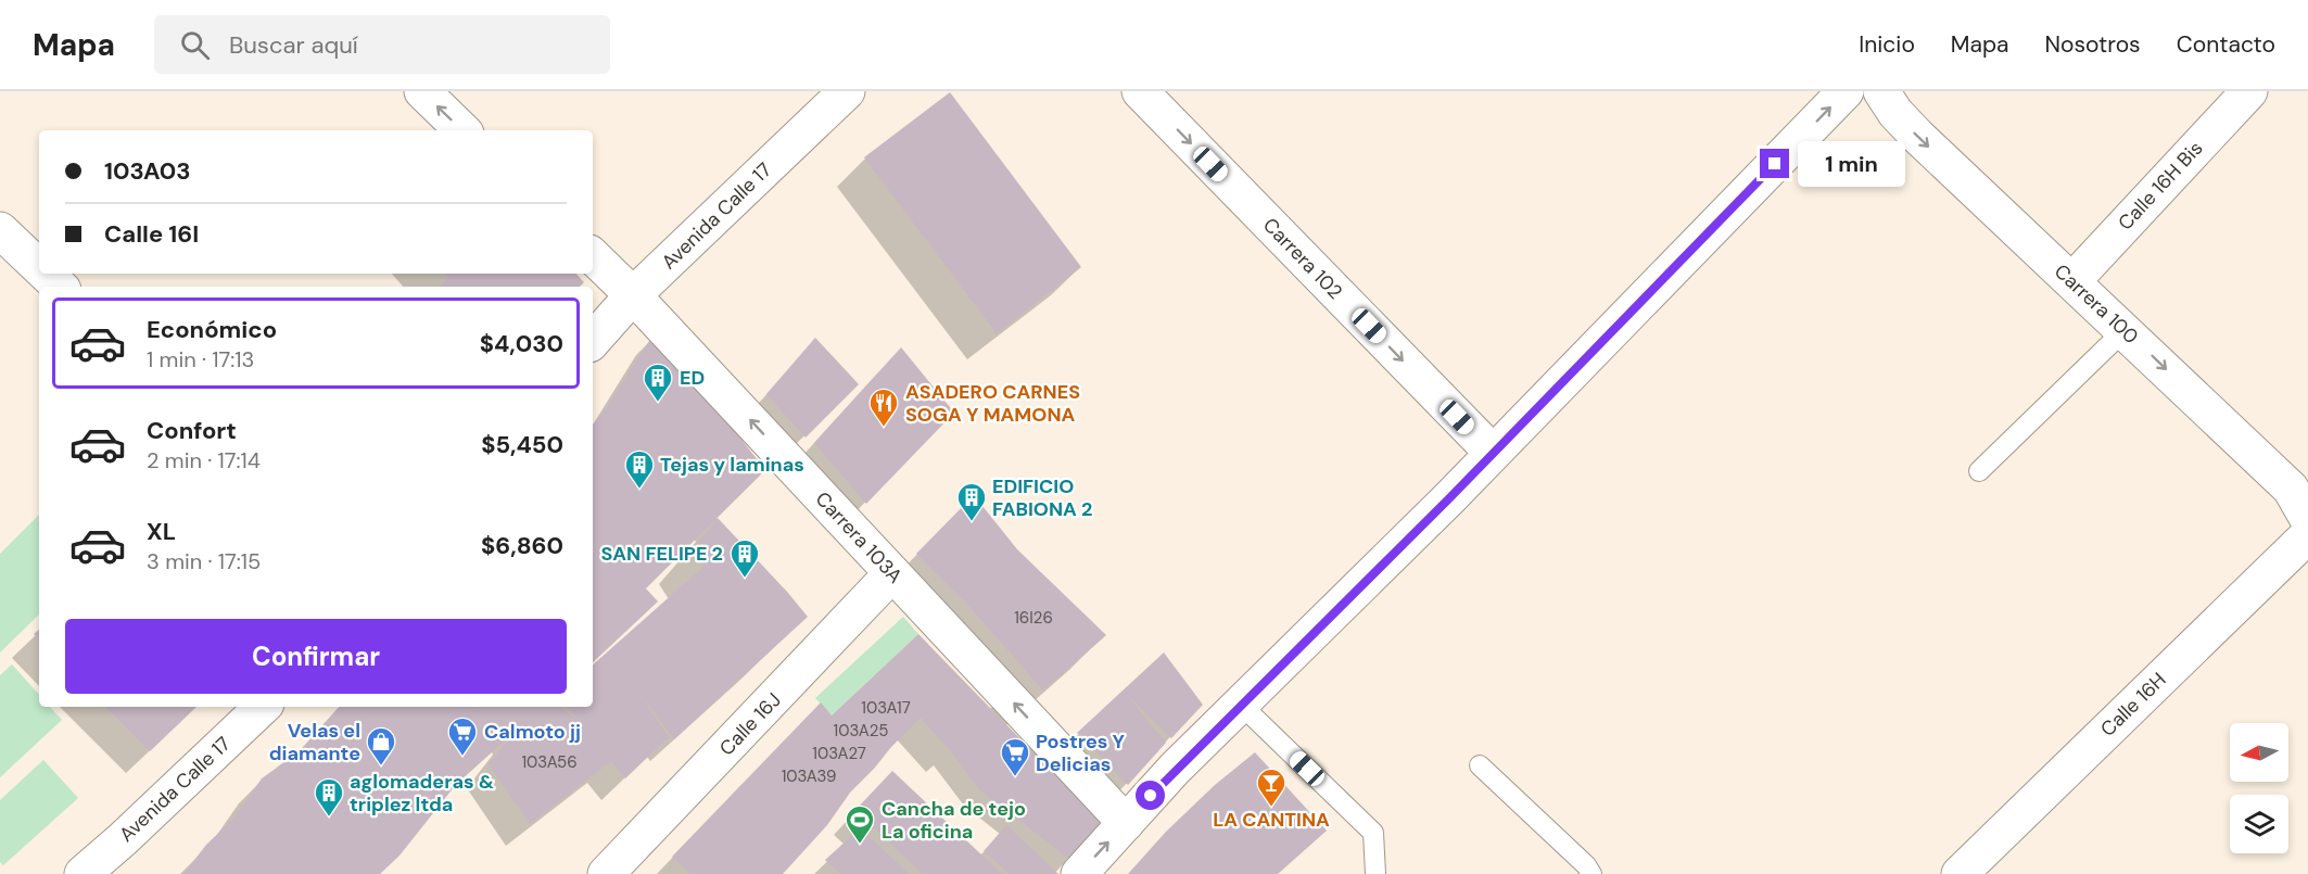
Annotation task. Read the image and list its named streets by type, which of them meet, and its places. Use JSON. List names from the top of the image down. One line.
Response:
{"streets":{"street":["Calle 16H Bis","Avenida Calle 17","Carrera 102","Carrera 100","Carrera 103A","Calle 16H","Calle 16J"]},"crossings":[["Calle 16H Bis","Carrera 100"],["Avenida Calle 17","Carrera 103A"],["Carrera 103A","Calle 16J"]],"one_way":["Carrera 102","Carrera 100","Carrera 103A"],"places":{"building":["ED","Tejas y laminas","EDIFICIO FABIONA 2","SAN FELIPE 2","aglomaderas & triplez ltda"],"restaurant":["ASADERO CARNES SOGA Y MAMONA"],"supermarket":["Calmoto jj","Postres Y Delicias"],"shop":["Velas el diamante"],"bar":["LA CANTINA"],"sports":["Cancha de tejo La oficina"]},"house_numbers":["16I26","103A17","103A25","103A27","103A56","103A39"],"north":"left","page":{"header":"Mapa","search":"Buscar aquí","nav":["Inicio","Mapa","Nosotros","Contacto"],"banner":["103A03","Calle 16I"],"bubble":"1 min","list":[{"name":"Económico","note":"1 min · 17:13","value":"$4,030"},{"name":"Confort","note":"2 min · 17:14","value":"$5,450"},{"name":"XL","note":"3 min · 17:15","value":"$6,860"}],"buttons":"Confirmar"}}
